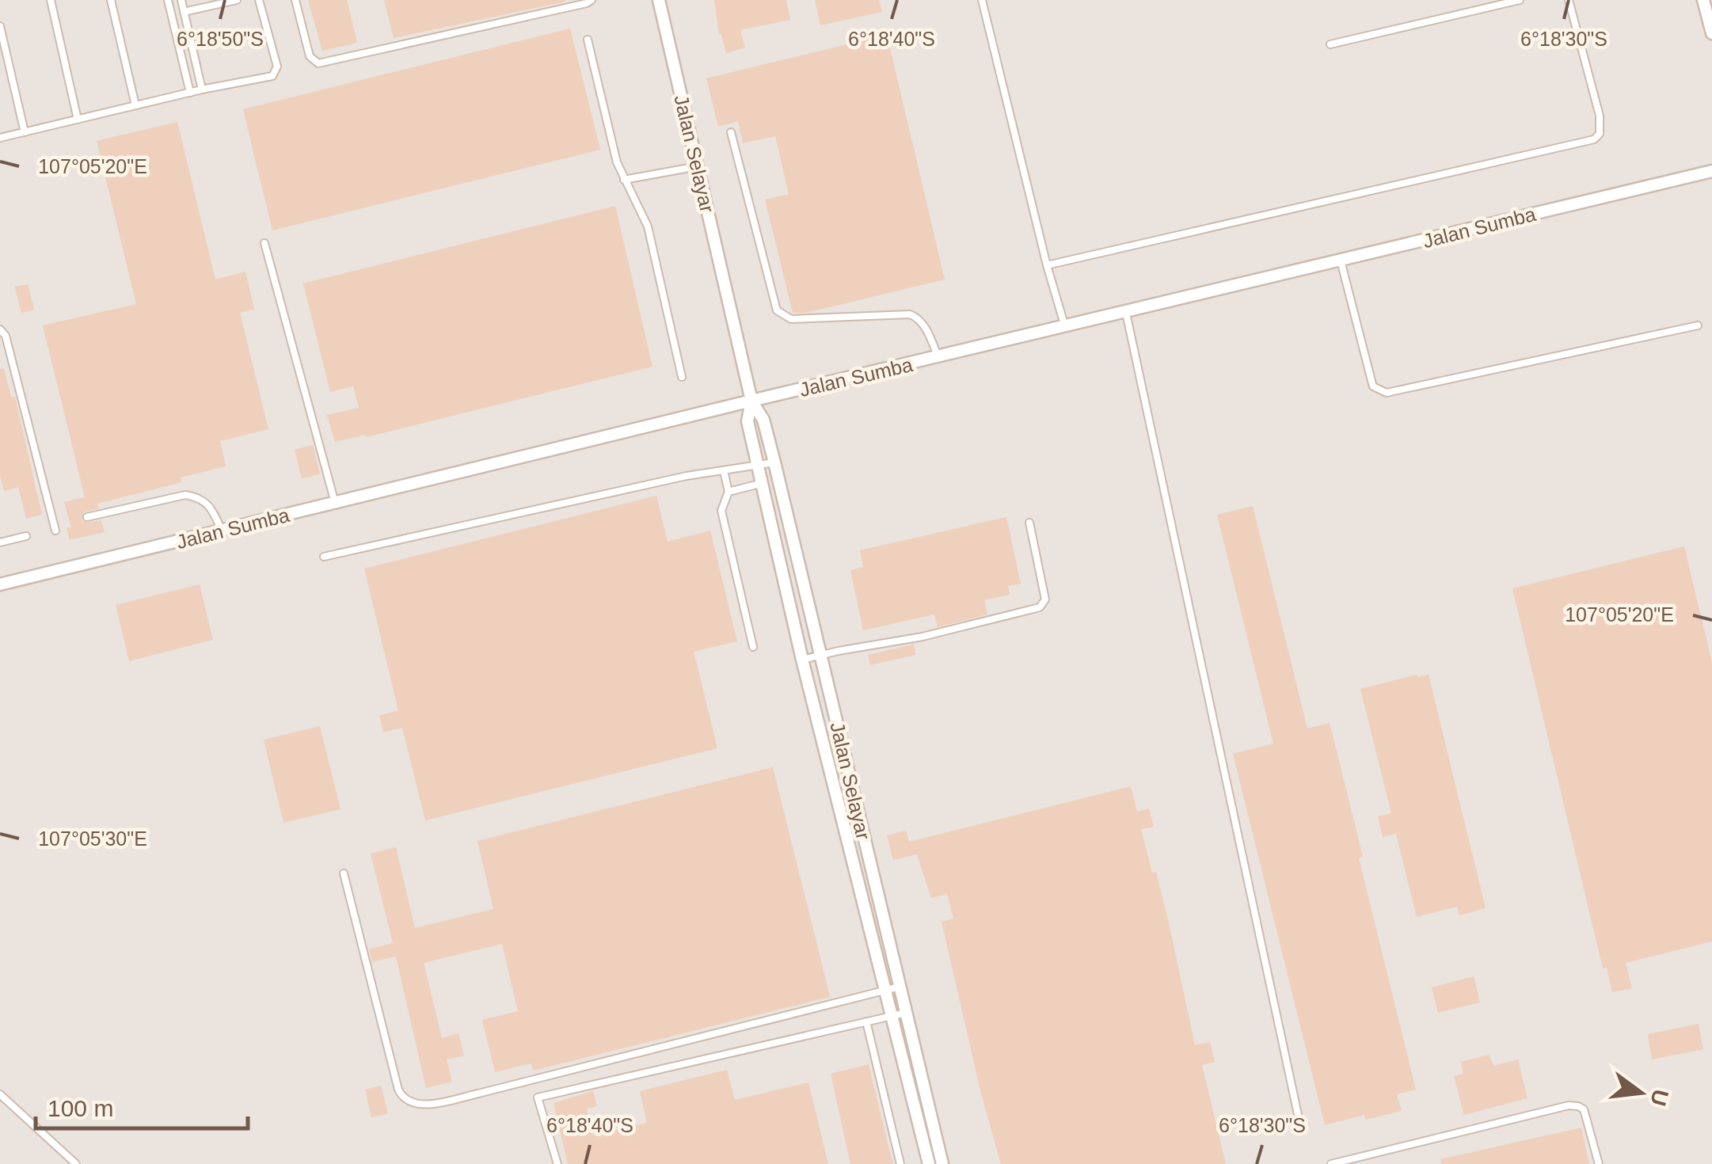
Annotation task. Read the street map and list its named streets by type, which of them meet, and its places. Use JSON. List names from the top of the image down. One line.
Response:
{"streets":{"street":["Jalan Selayar","Jalan Sumba"]},"crossings":[["Jalan Selayar","Jalan Sumba"]],"scale_bar":"100 m","north":"right","coordinates":["6°18'50\"S","6°18'40\"S","6°18'30\"S","107°05'20\"E","107°05'30\"E"]}
